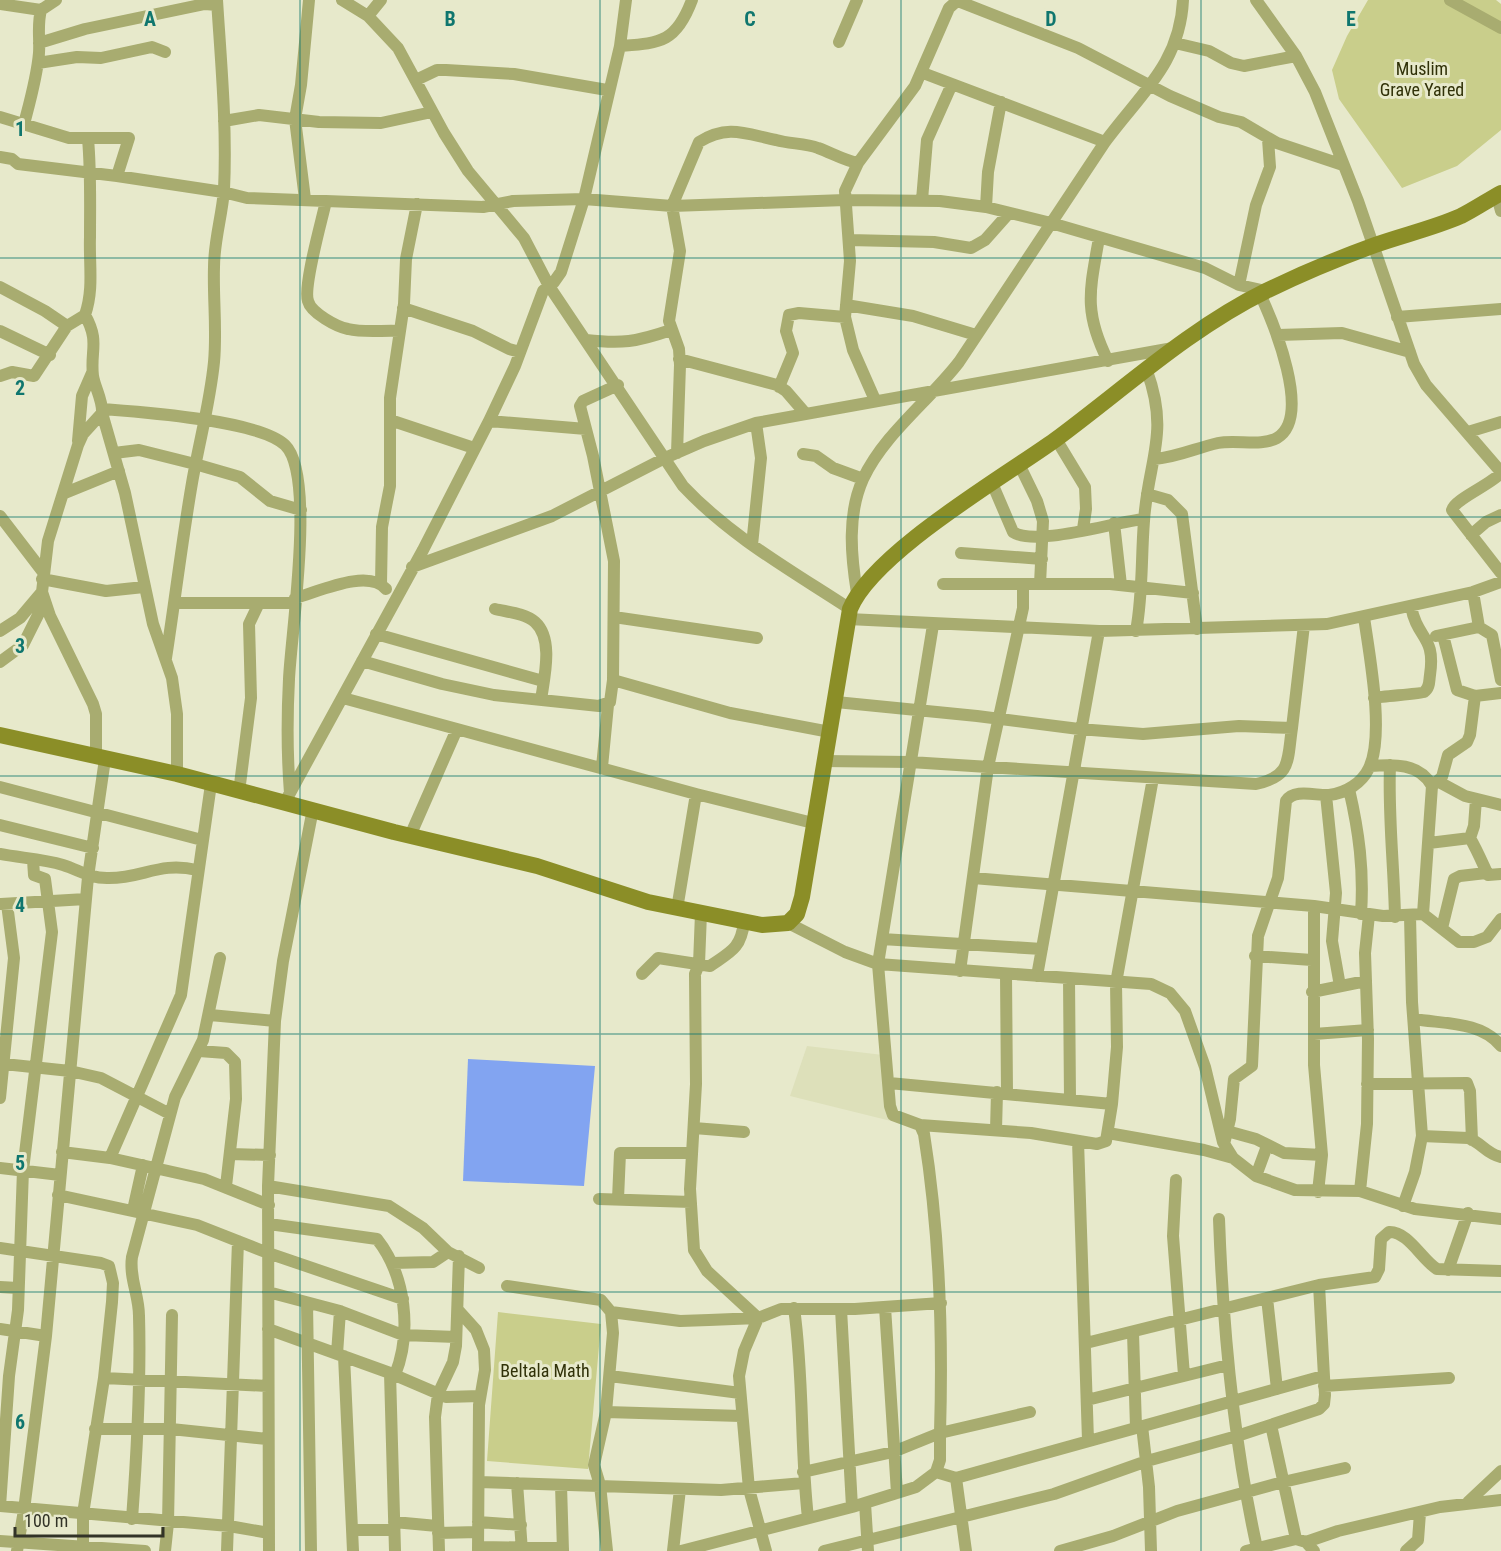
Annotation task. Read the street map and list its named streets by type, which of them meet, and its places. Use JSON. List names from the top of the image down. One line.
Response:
{"parks":["Muslim Grave Yared","Beltala Math"],"scale_bar":"100 m","grid":{"columns":["A","B","C","D","E"],"rows":["1","2","3","4","5","6"]}}
